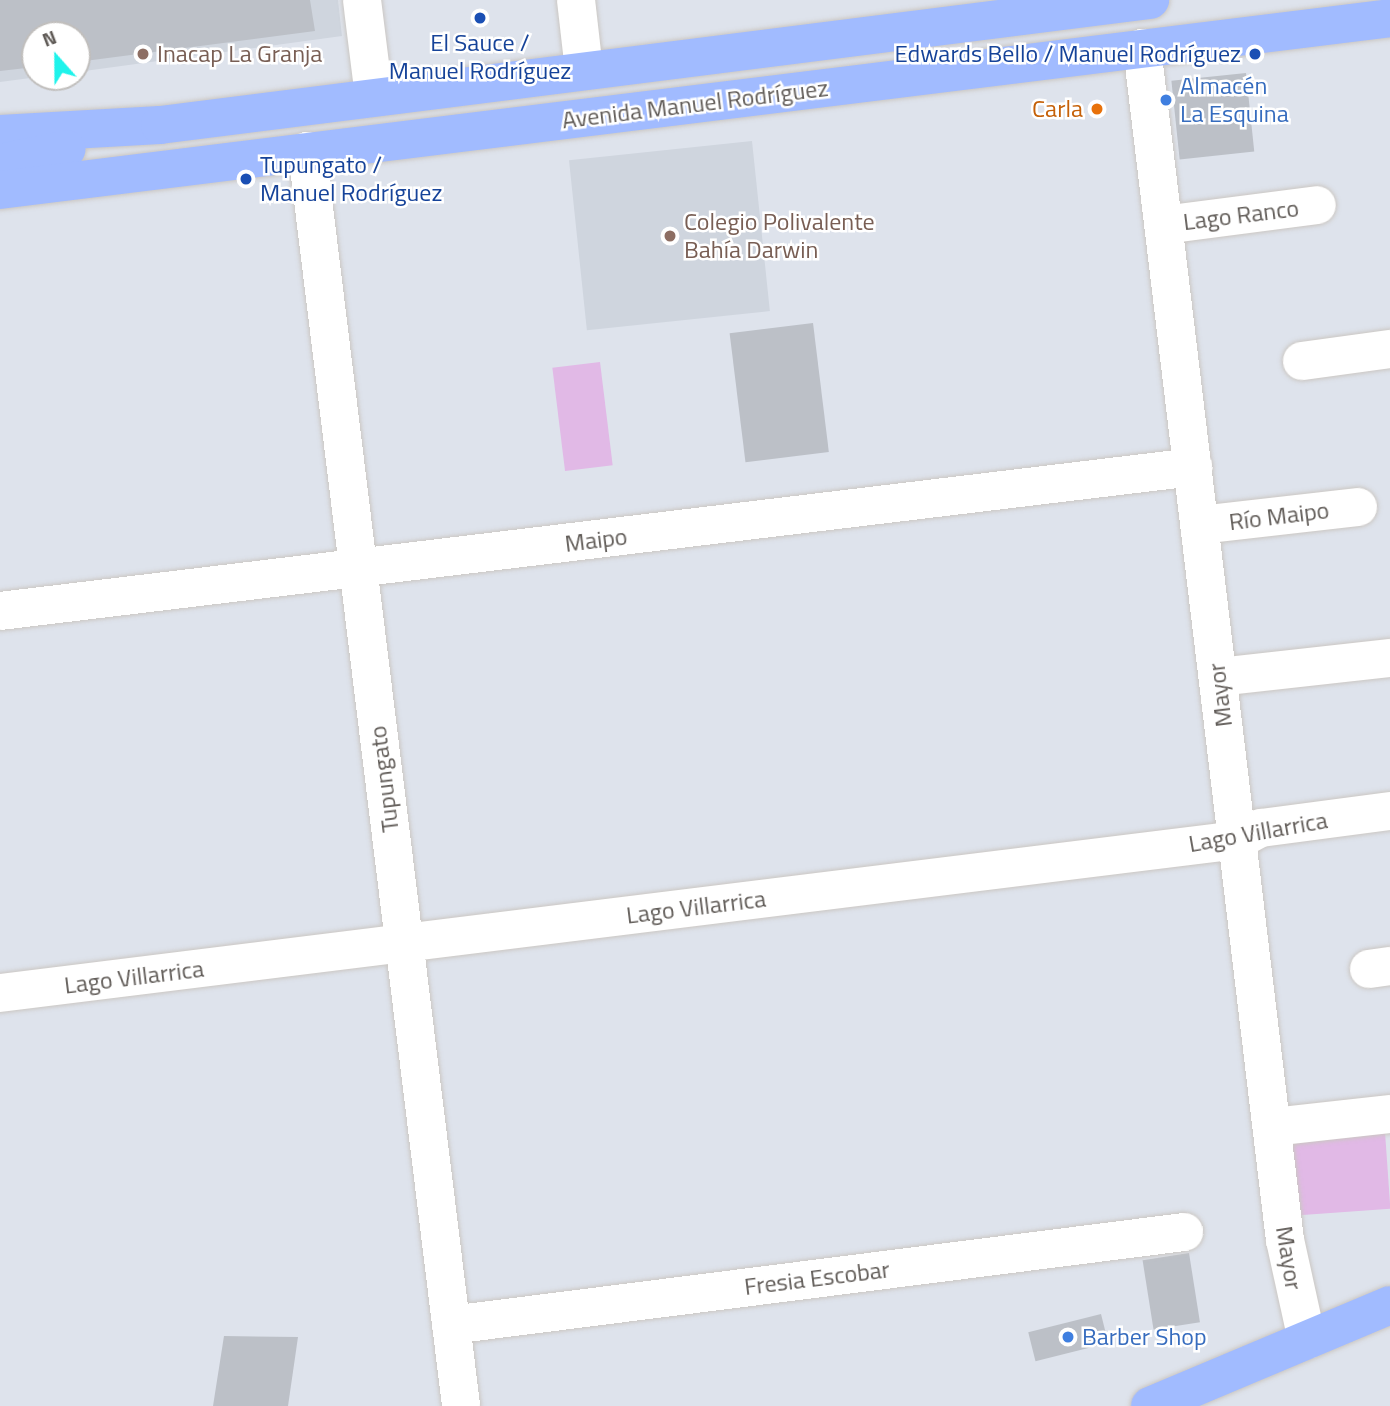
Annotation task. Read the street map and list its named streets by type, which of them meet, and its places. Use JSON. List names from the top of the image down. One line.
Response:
{"streets":{"main road":["Avenida Manuel Rodríguez"],"street":["Lago Ranco","Río Maipo","Maipo","Mayor","Tupungato","Lago Villarrica","Fresia Escobar"]},"crossings":[["Avenida Manuel Rodríguez","Mayor"],["Avenida Manuel Rodríguez","Tupungato"],["Lago Ranco","Mayor"],["Río Maipo","Mayor"],["Maipo","Mayor"],["Maipo","Tupungato"],["Mayor","Lago Villarrica"],["Tupungato","Lago Villarrica"],["Tupungato","Fresia Escobar"]],"places":["El Sauce / Manuel Rodríguez","Inacap La Granja","Edwards Bello / Manuel Rodríguez","Almacén La Esquina","Carla","Tupungato / Manuel Rodríguez","Colegio Polivalente Bahía Darwin","Barber Shop"],"north":"top"}
